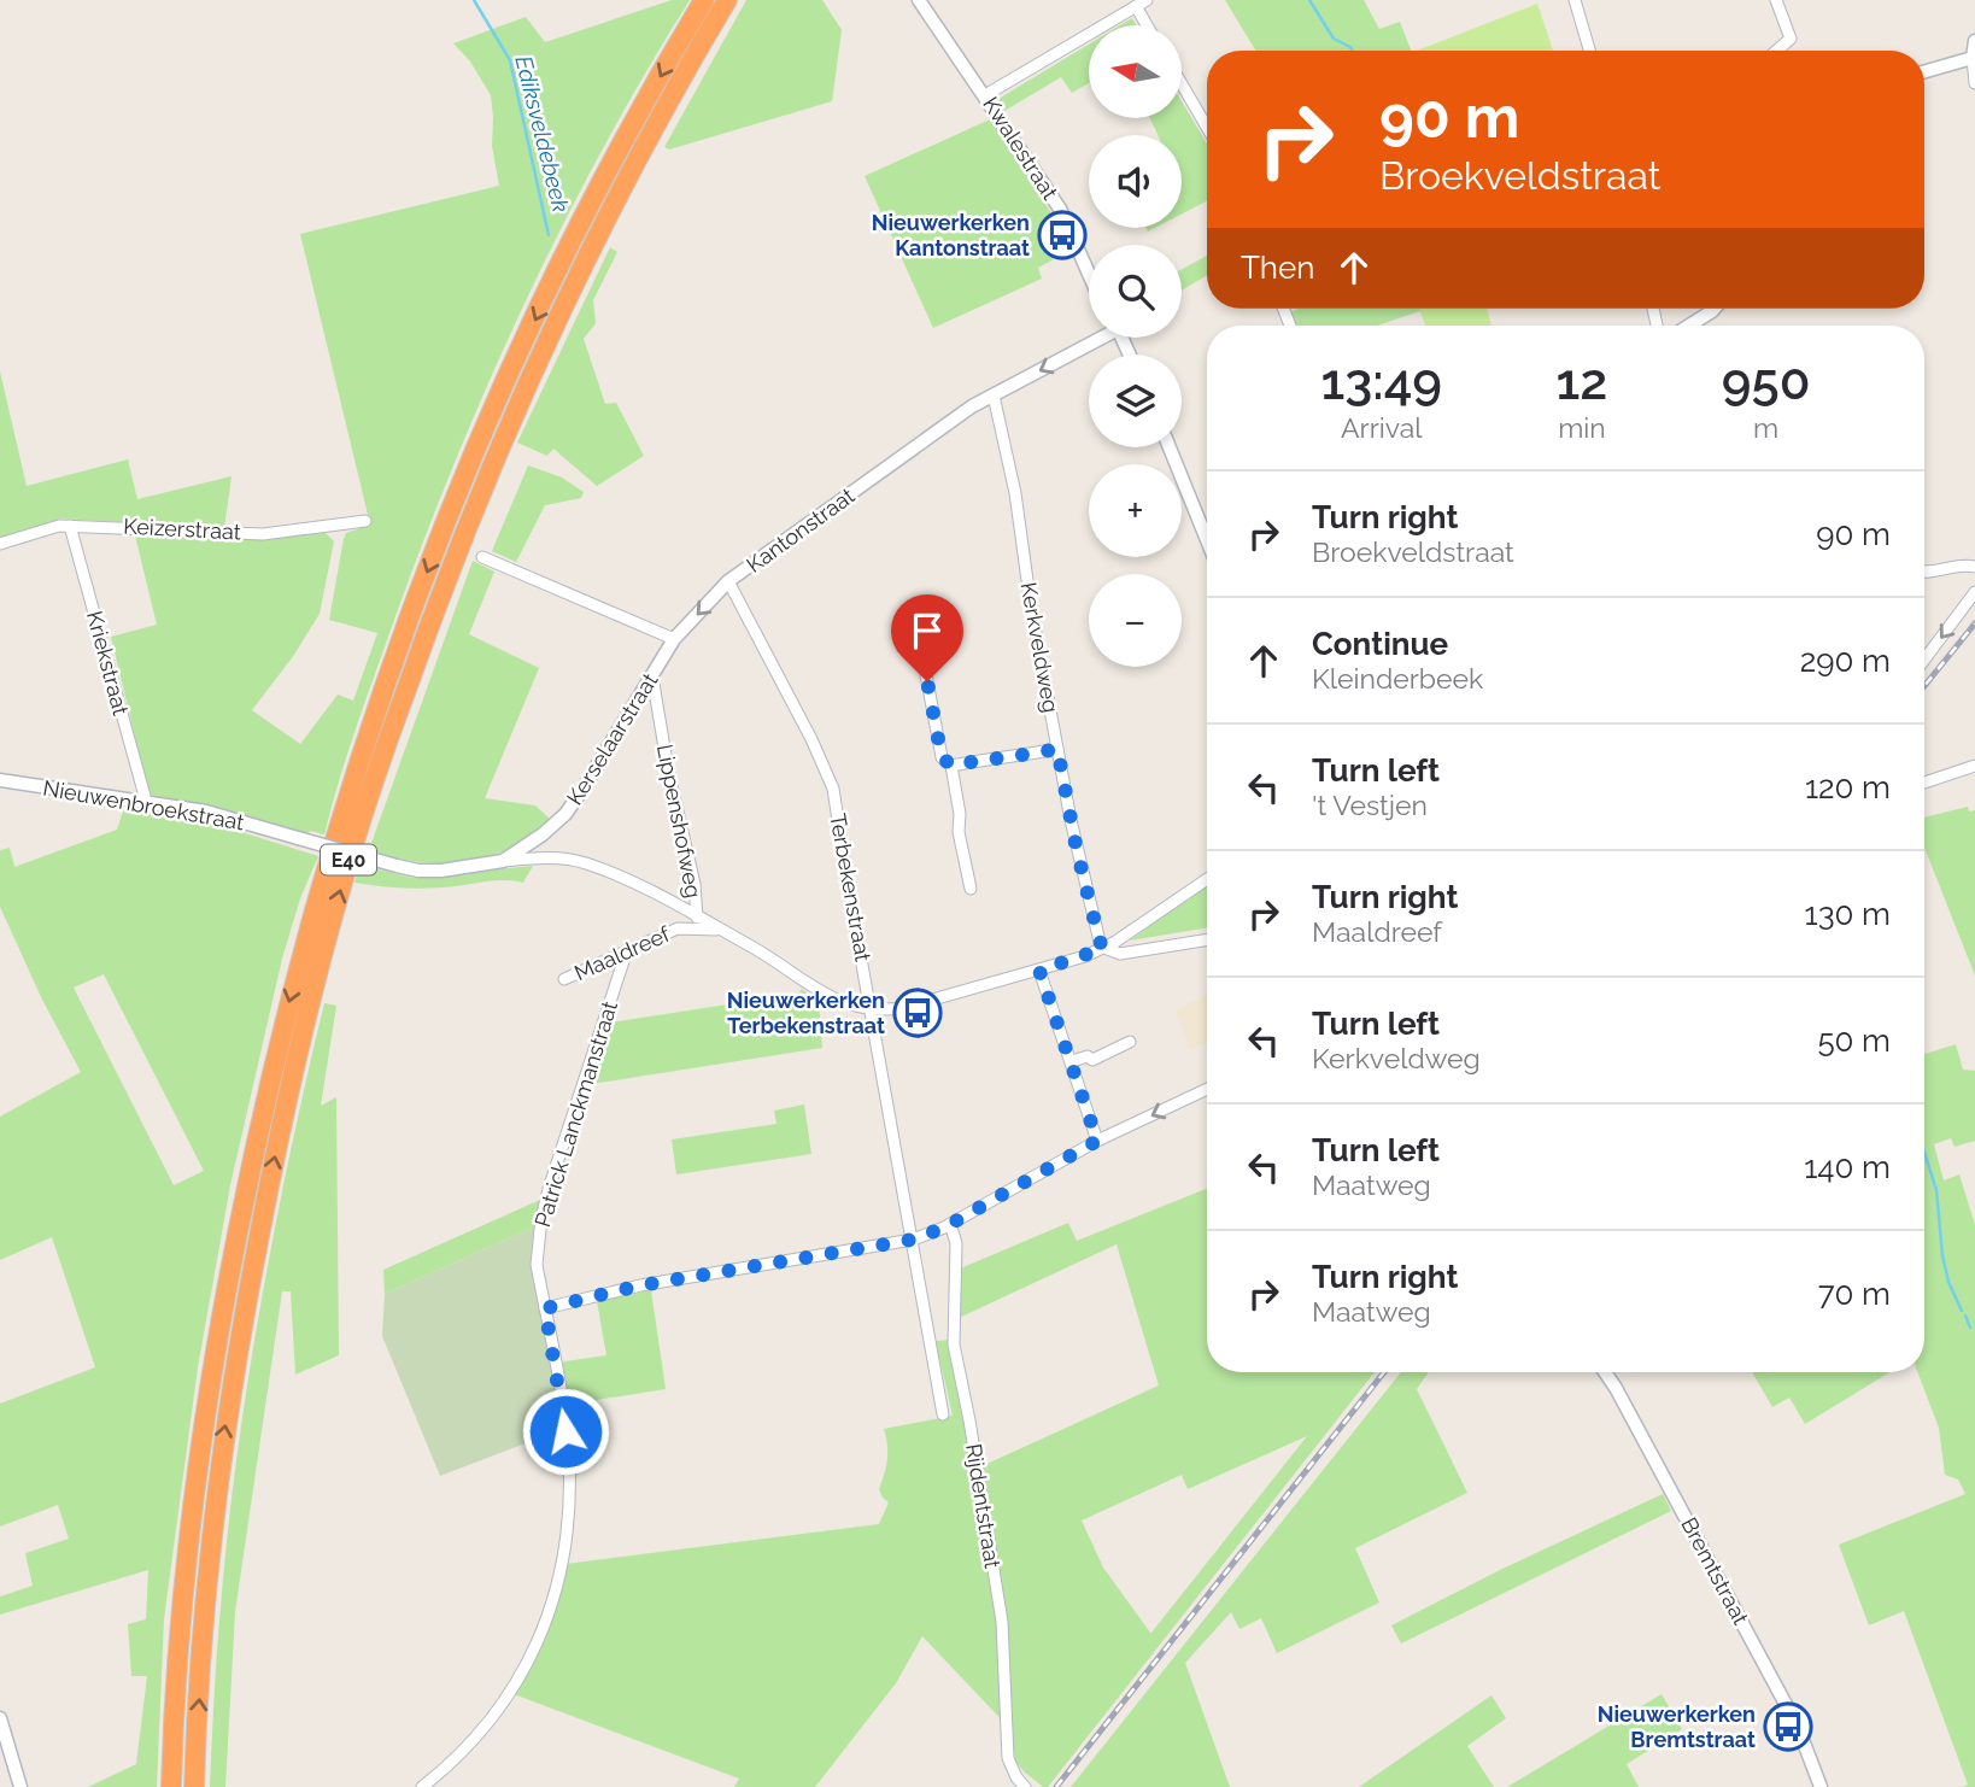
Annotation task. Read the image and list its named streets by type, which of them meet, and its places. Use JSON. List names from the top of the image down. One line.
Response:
{"streets":{"highway":["E40"],"street":["Kwalestraat","Keizerstraat","Kantonstraat","Kerkveldweg","Kriekstraat","Kerselaarstraat","Nieuwenbroekstraat","Lippenshofweg","Terbekenstraat","Maaldreef","Patrick Lanckmanstraat","Rijdentstraat","Bremtstraat"]},"crossings":[["Keizerstraat","Kriekstraat"],["Kantonstraat","Kerkveldweg"],["Kantonstraat","Kerselaarstraat"],["Kantonstraat","Terbekenstraat"],["Kerkveldweg","Maaldreef"],["Kriekstraat","Nieuwenbroekstraat"],["Kerselaarstraat","Nieuwenbroekstraat"],["Kerselaarstraat","Lippenshofweg"],["Nieuwenbroekstraat","Lippenshofweg"],["Nieuwenbroekstraat","Maaldreef"],["Terbekenstraat","Maaldreef"],["Maaldreef","Patrick Lanckmanstraat"]],"one_way":["Kantonstraat"],"water":["Ediksveldebeek"],"places":{"bus stop":["Nieuwerkerken Kantonstraat","Nieuwerkerken Terbekenstraat","Nieuwerkerken Bremtstraat"]},"north":"left","page":{"map_buttons":["+","−"],"turn":["90 m","Broekveldstraat"],"then":"Then","eta":["13:49","Arrival","12","min","950","m"],"list":[{"name":"Turn right","note":"Broekveldstraat","value":"90 m"},{"name":"Continue","note":"Kleinderbeek","value":"290 m"},{"name":"Turn left","note":"'t Vestjen","value":"120 m"},{"name":"Turn right","note":"Maaldreef","value":"130 m"},{"name":"Turn left","note":"Kerkveldweg","value":"50 m"},{"name":"Turn left","note":"Maatweg","value":"140 m"},{"name":"Turn right","note":"Maatweg","value":"70 m"}]}}
